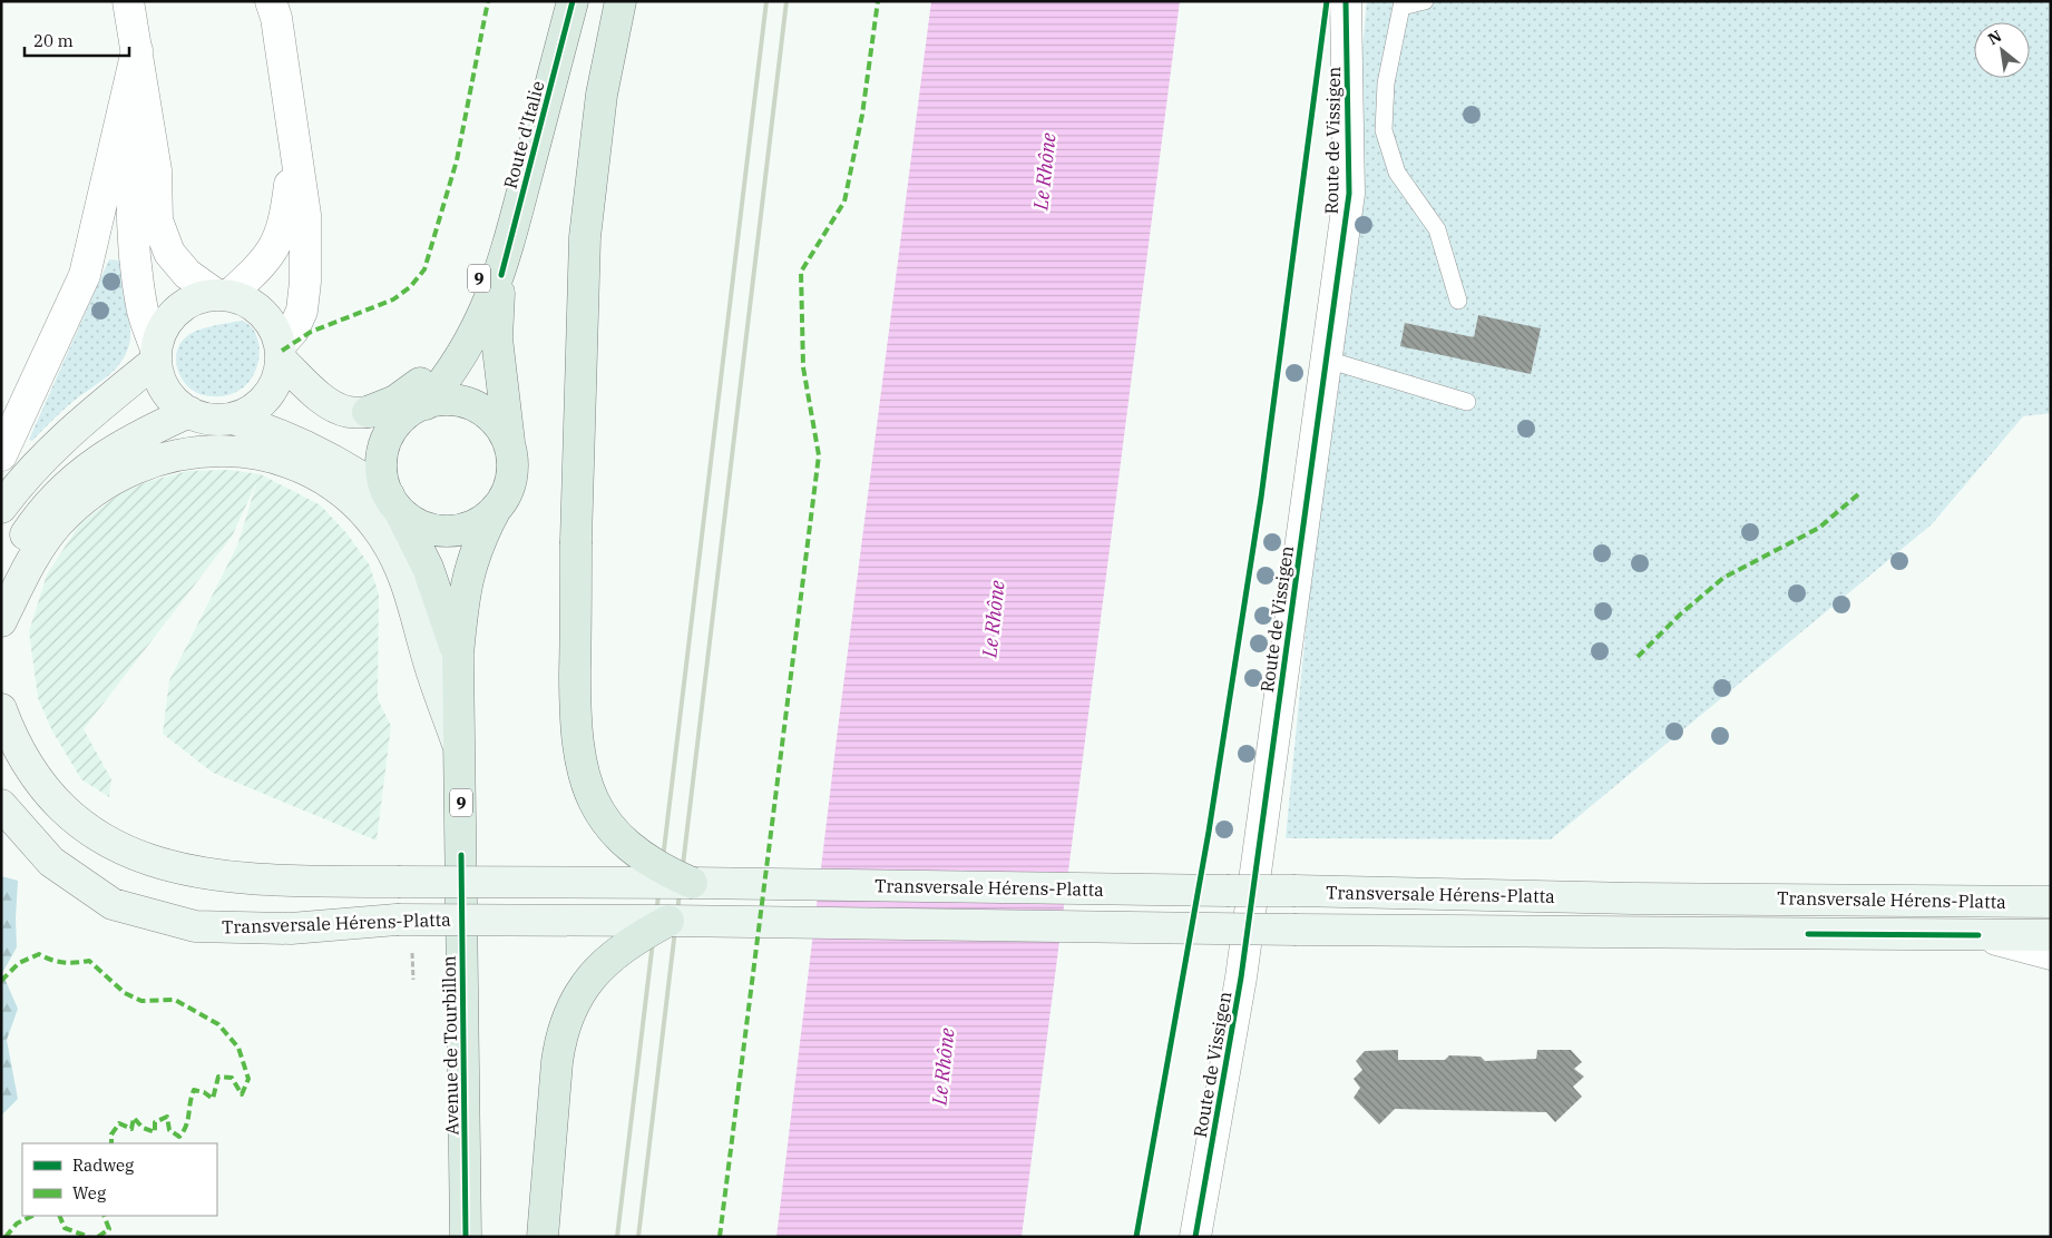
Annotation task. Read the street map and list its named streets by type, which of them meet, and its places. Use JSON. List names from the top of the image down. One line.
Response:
{"streets":{"main road":["Route d'Italie","9","Transversale Hérens-Platta","Avenue de Tourbillon"],"street":["Route de Vissigen"]},"crossings":[["Route d'Italie","Avenue de Tourbillon"]],"water":["Le Rhône"],"legend":["Radweg","Weg"],"scale_bar":"20 m","north":"top left"}
